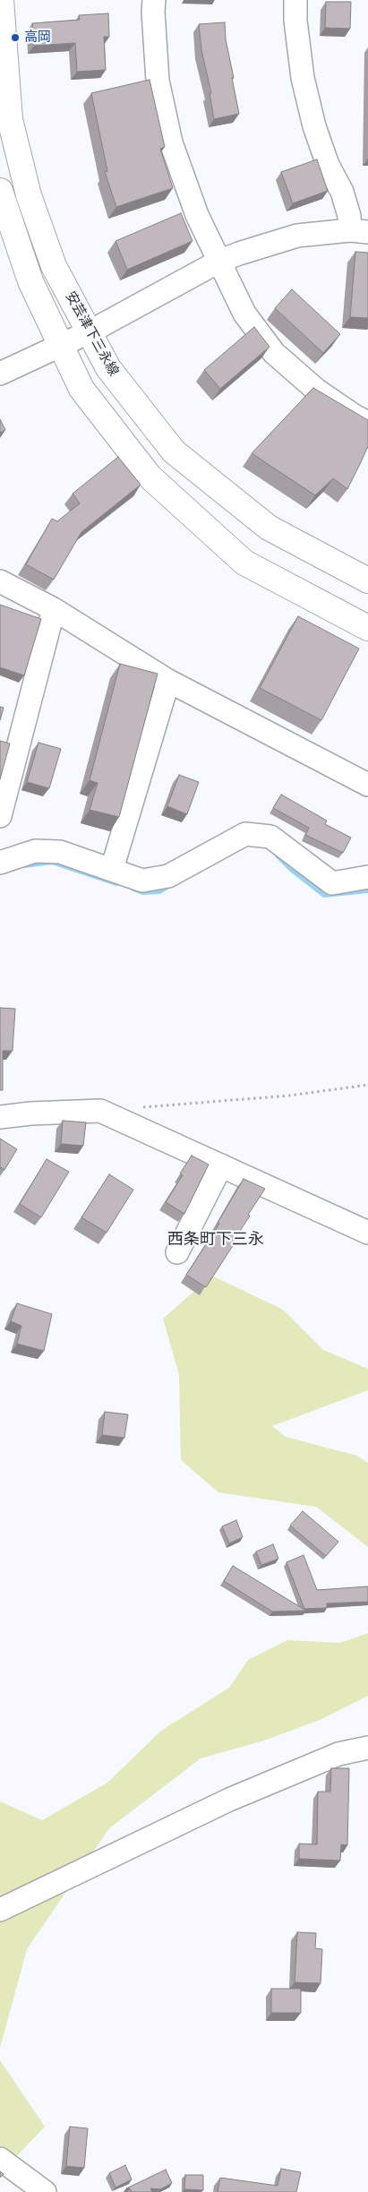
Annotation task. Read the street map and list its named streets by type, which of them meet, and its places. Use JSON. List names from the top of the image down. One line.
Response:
{"streets":{"main road":["安芸津下三永線"]},"districts":["西条町下三永"],"places":["高岡"]}
